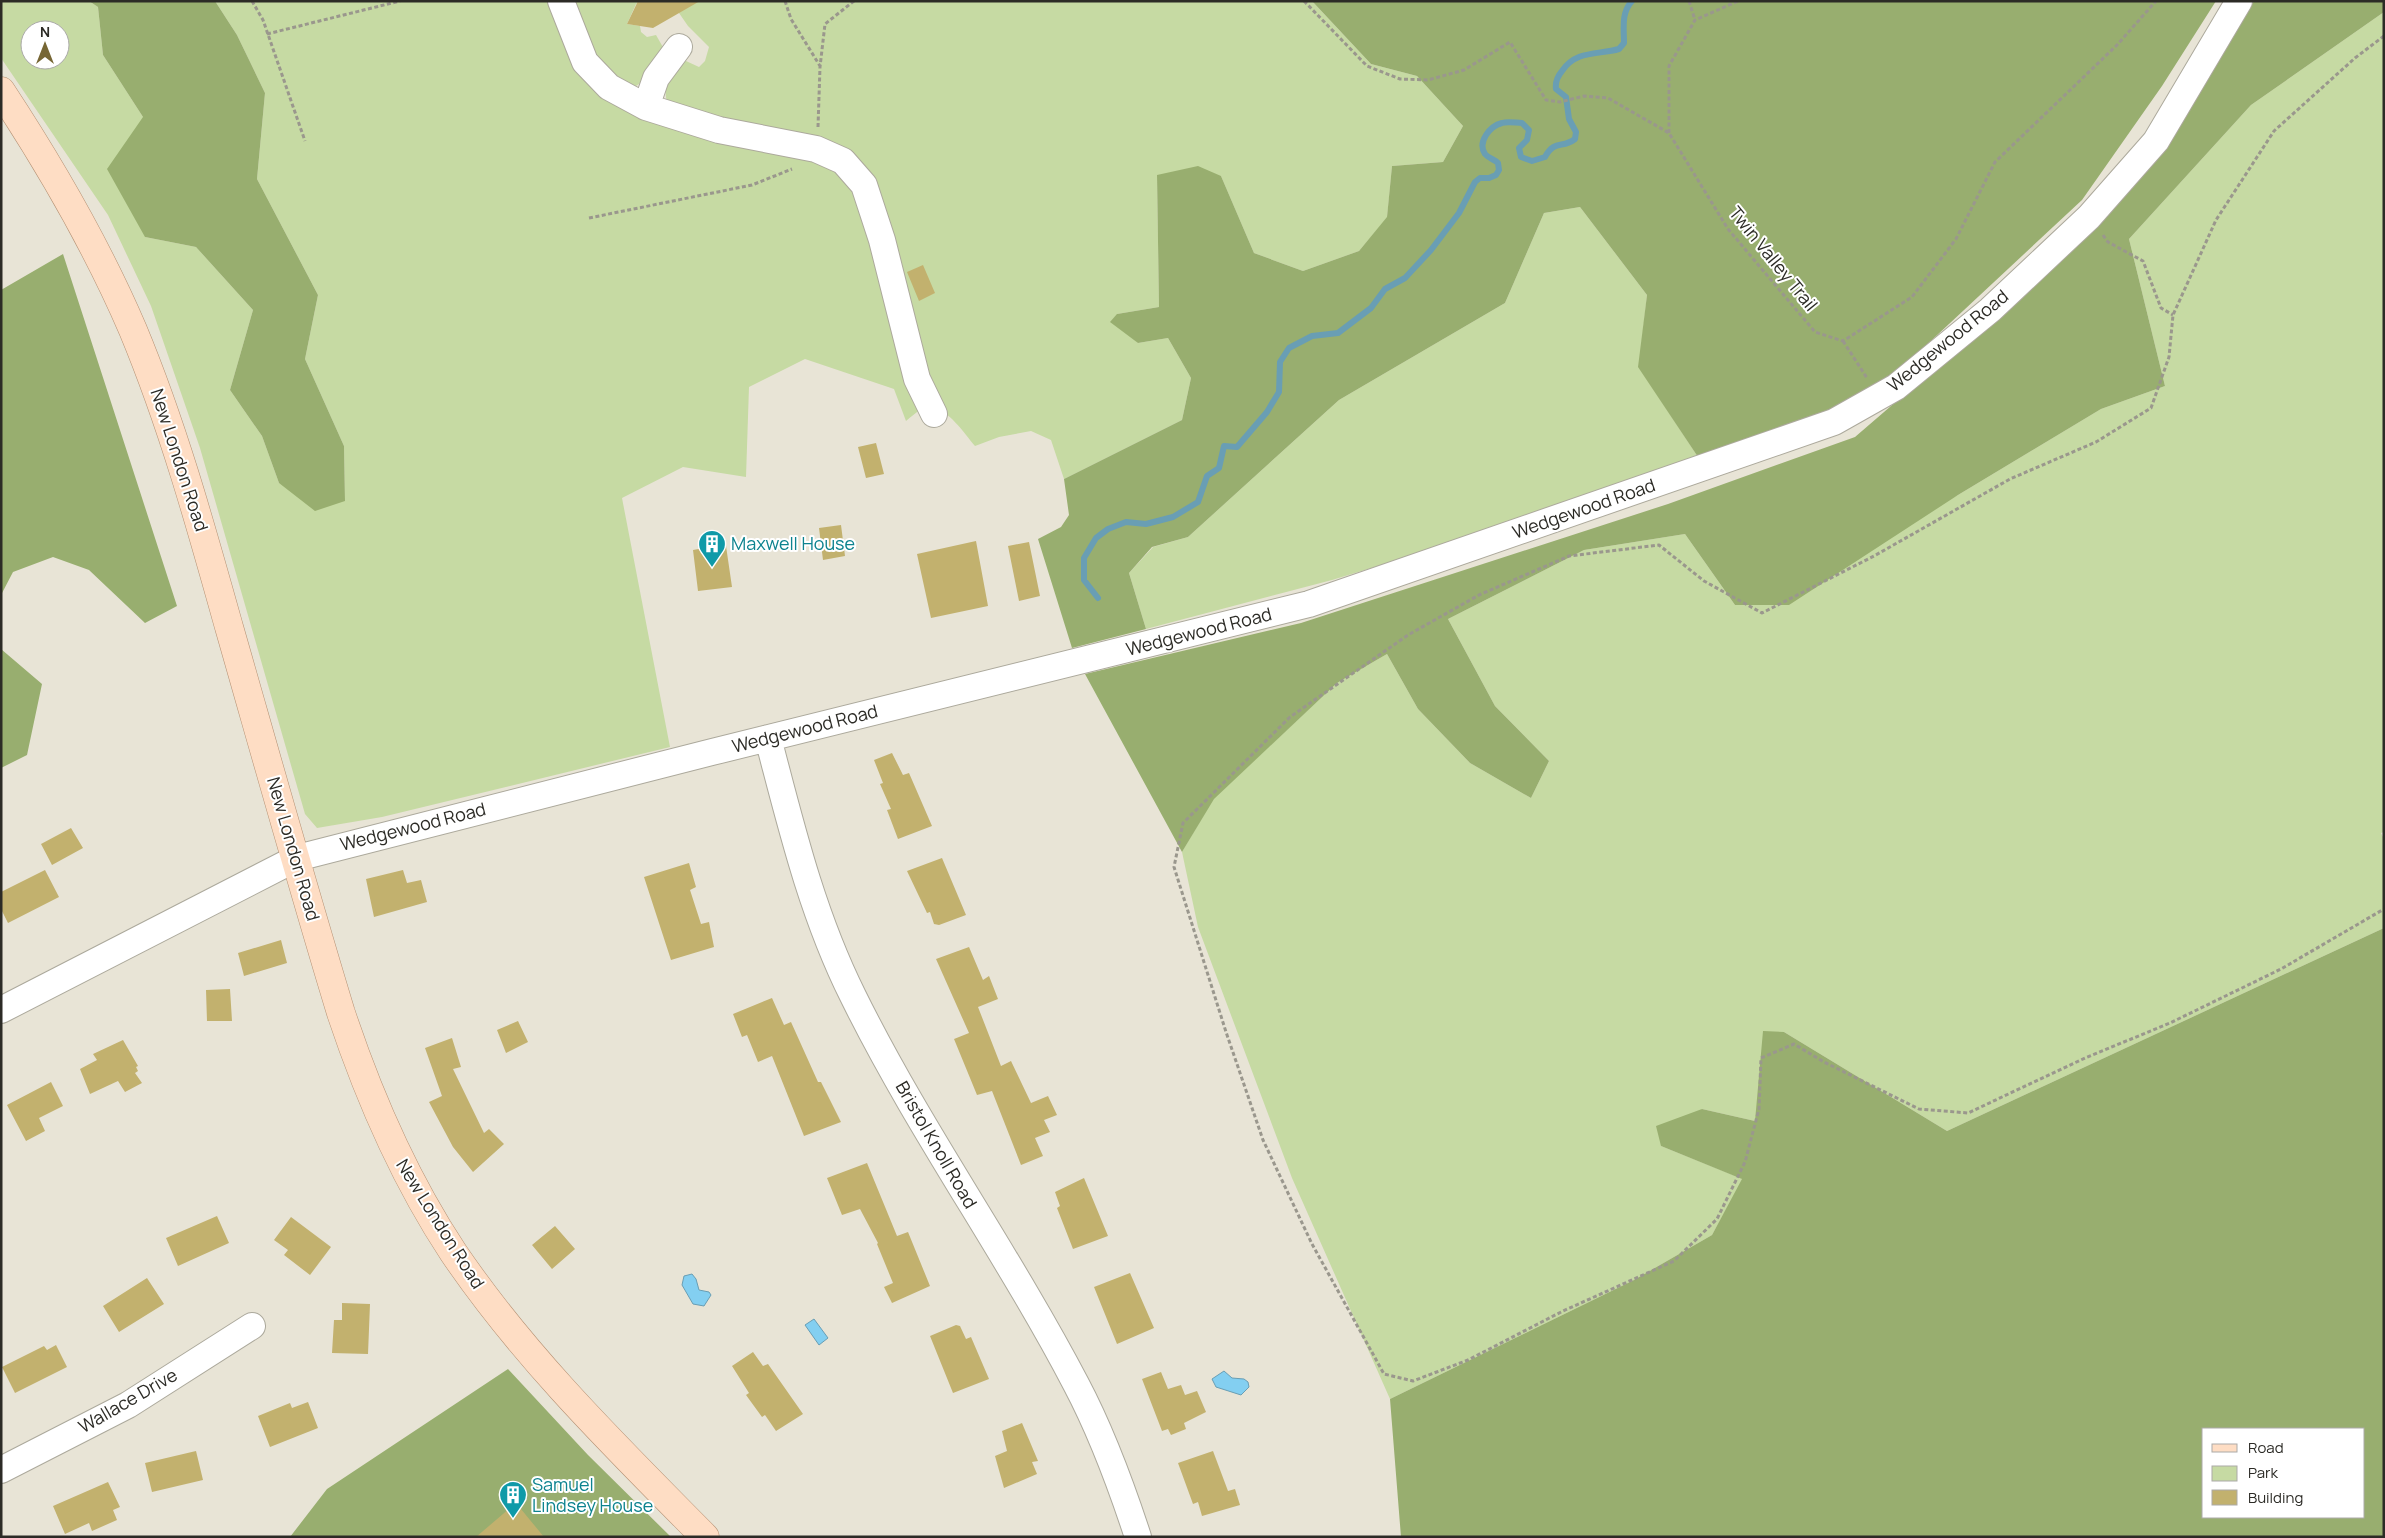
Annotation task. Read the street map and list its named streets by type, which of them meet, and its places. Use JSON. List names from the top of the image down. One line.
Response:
{"streets":{"main road":["New London Road"],"street":["Wedgewood Road","Bristol Knoll Road","Wallace Drive"],"path":["Twin Valley Trail"]},"crossings":[["Wedgewood Road","New London Road"],["Wedgewood Road","Bristol Knoll Road"]],"places":{"building":["Maxwell House","Samuel Lindsey House"]},"legend":["Road","Park","Building"],"north":"top"}
